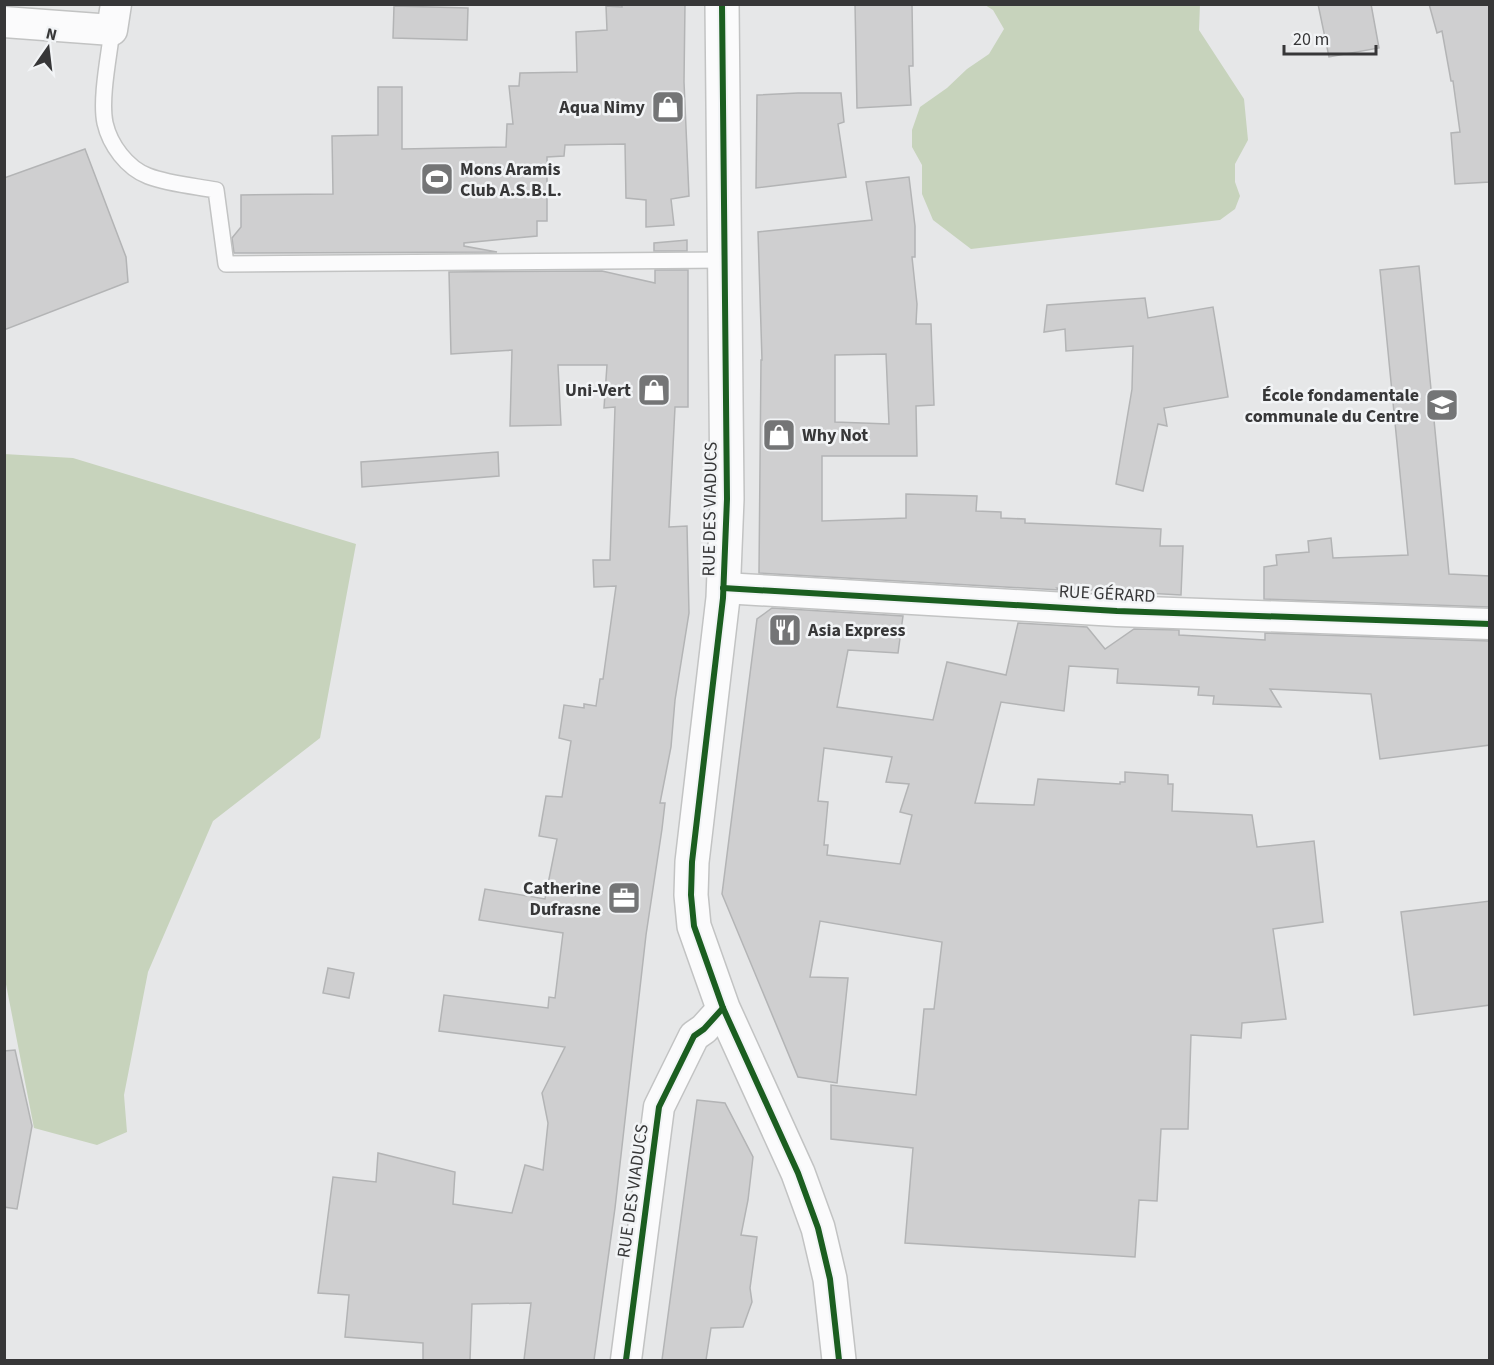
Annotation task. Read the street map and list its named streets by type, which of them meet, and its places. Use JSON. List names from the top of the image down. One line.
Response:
{"streets":{"main road":["RUE DES VIADUCS"],"street":["RUE GÉRARD"]},"crossings":[["RUE DES VIADUCS","RUE GÉRARD"]],"places":{"shop":["Aqua Nimy","Uni-Vert","Why Not"],"sports":["Mons Aramis Club A.S.B.L."],"school or university":["École fondamentale communale du Centre"],"restaurant":["Asia Express"],"office":["Catherine Dufrasne"]},"scale_bar":"20 m","north":"top"}
